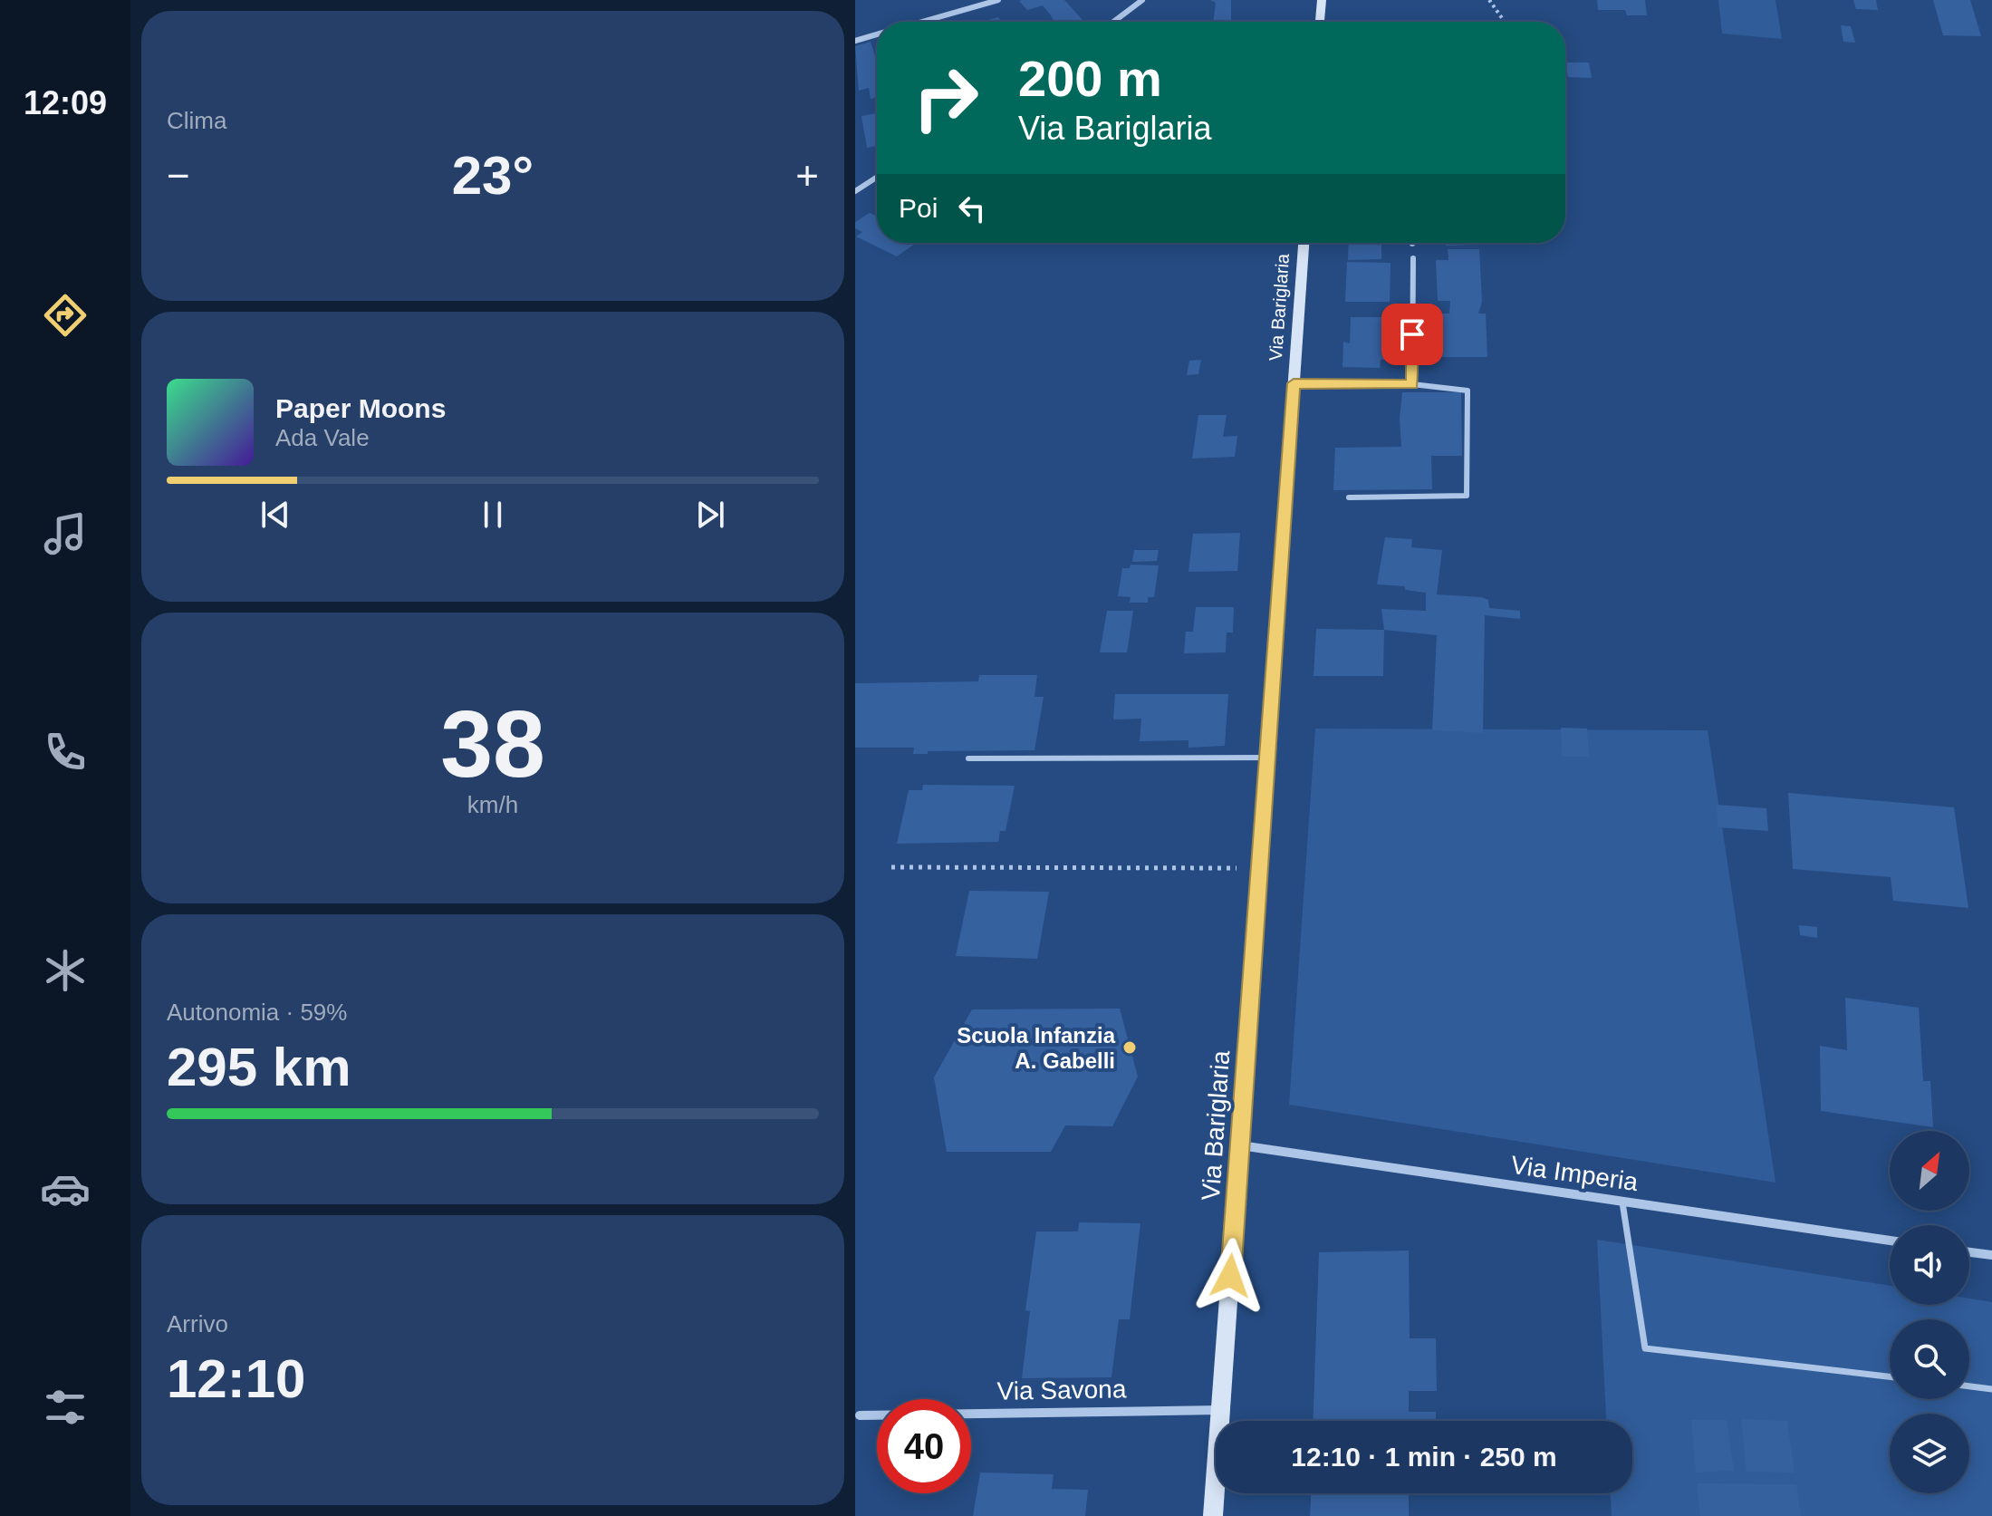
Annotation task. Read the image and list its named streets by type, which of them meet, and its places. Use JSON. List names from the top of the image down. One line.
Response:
{"streets":{"street":["Via Bariglaria","Via Imperia","Via Savona"]},"crossings":[["Via Bariglaria","Via Imperia"],["Via Bariglaria","Via Savona"]],"places":["Scuola Infanzia A. Gabelli"],"north":"top right","page":{"tabs":"12:09","tile":["Clima",["38","km/h"],["Autonomia · 59%","295 km"],["Arrivo","12:10"]],"turn":["200 m","Via Bariglaria"],"heat":["−","23°","+"],"then":"Poi","song":["Paper Moons","Ada Vale"],"limit":"40","trip":"12:10 · 1 min · 250 m"}}
